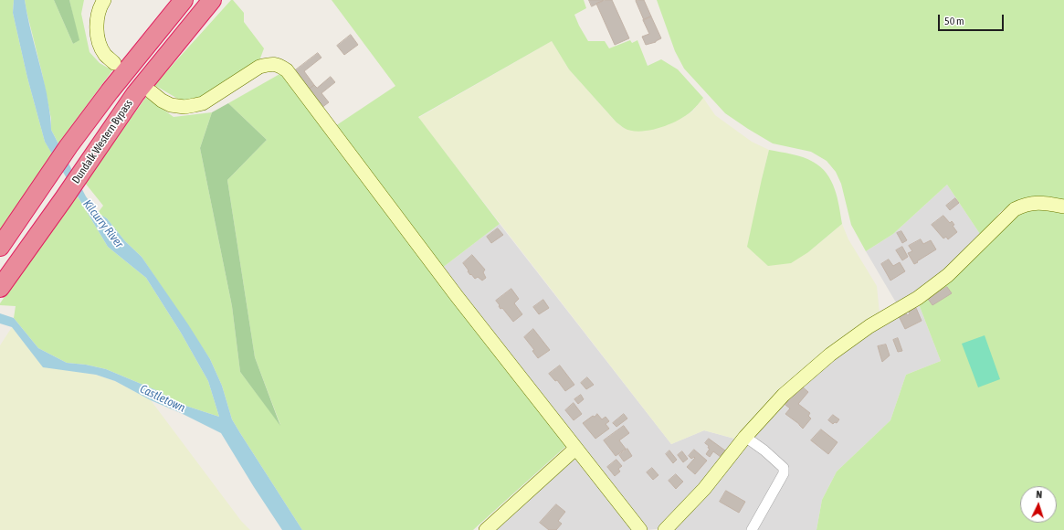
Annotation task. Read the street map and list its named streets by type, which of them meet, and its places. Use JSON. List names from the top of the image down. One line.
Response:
{"streets":{"highway":["Dundalk Western Bypass"]},"water":["Kilcurry River","Castletown"],"scale_bar":"50 m","north":"top"}
